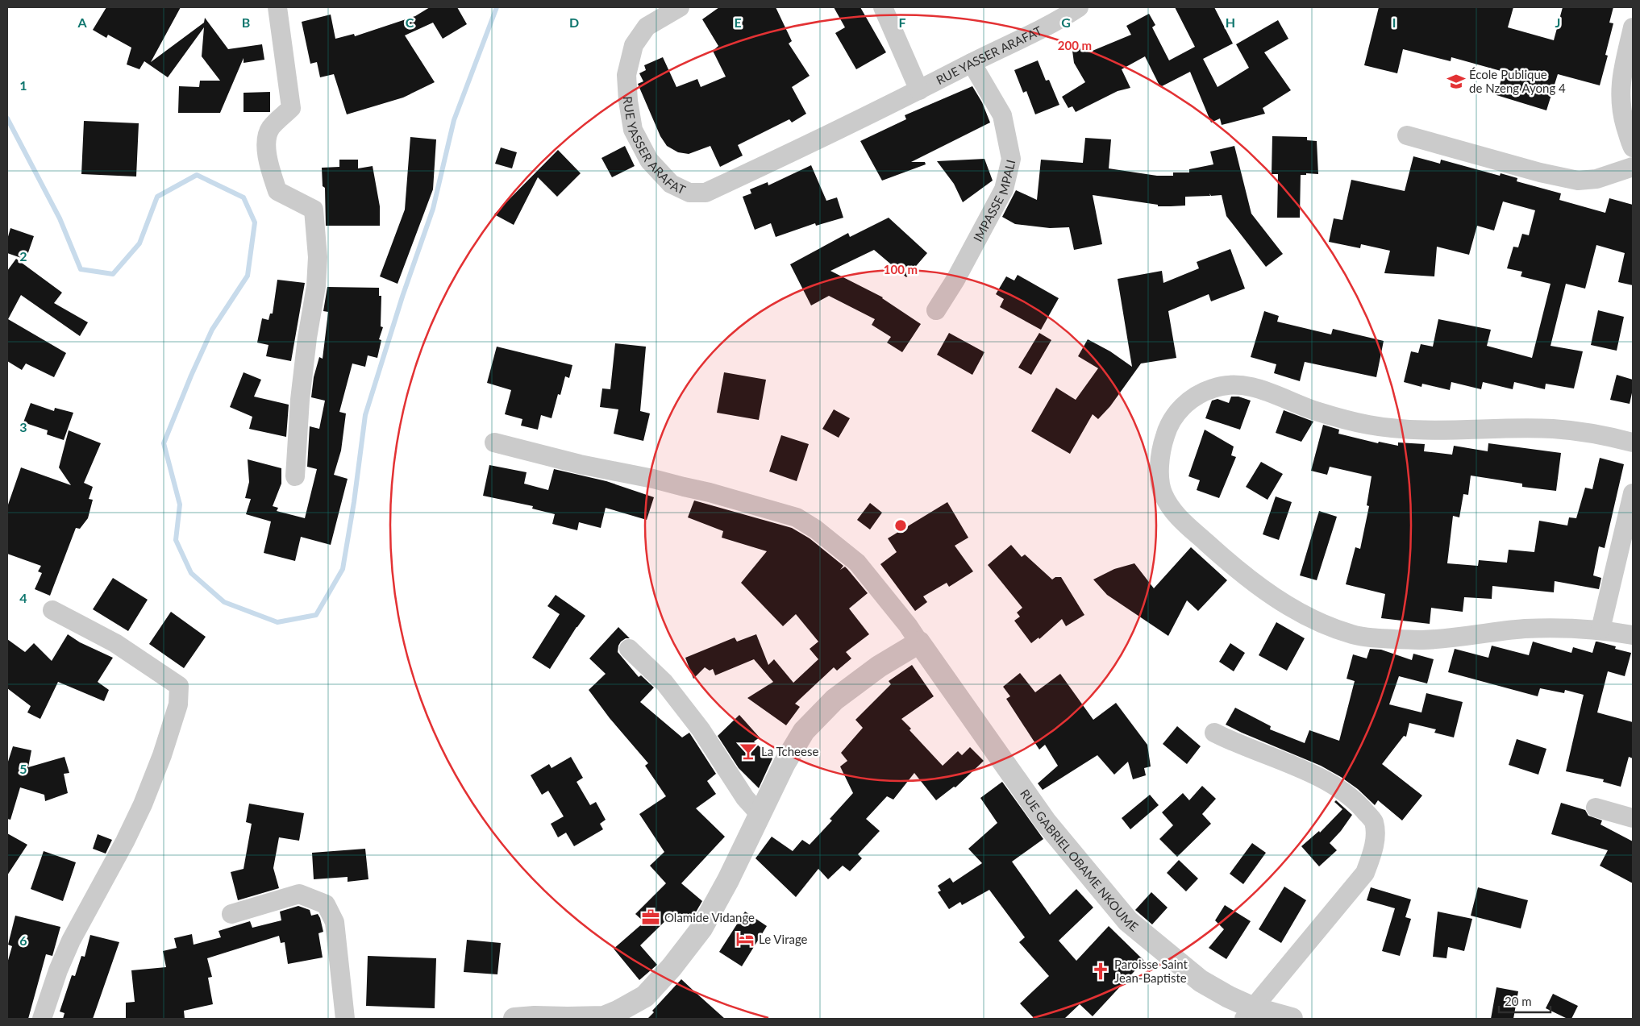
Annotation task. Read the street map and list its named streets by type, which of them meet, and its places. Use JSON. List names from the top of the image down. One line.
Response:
{"streets":{"street":["RUE YASSER ARAFAT","IMPASSE MPALI","RUE GABRIEL OBAME NKOUME"]},"crossings":[["RUE YASSER ARAFAT","IMPASSE MPALI"]],"places":{"school or university":["École Publique de Nzeng Ayong 4"],"bar":["La Tcheese"],"office":["Olamide Vidange"],"hotel":["Le Virage"],"church":["Paroisse Saint Jean-Baptiste"]},"scale_bar":"20 m","grid":{"columns":["A","B","C","D","E","F","G","H","I","J"],"rows":["1","2","3","4","5","6"]},"rings":["200 m","100 m"]}
